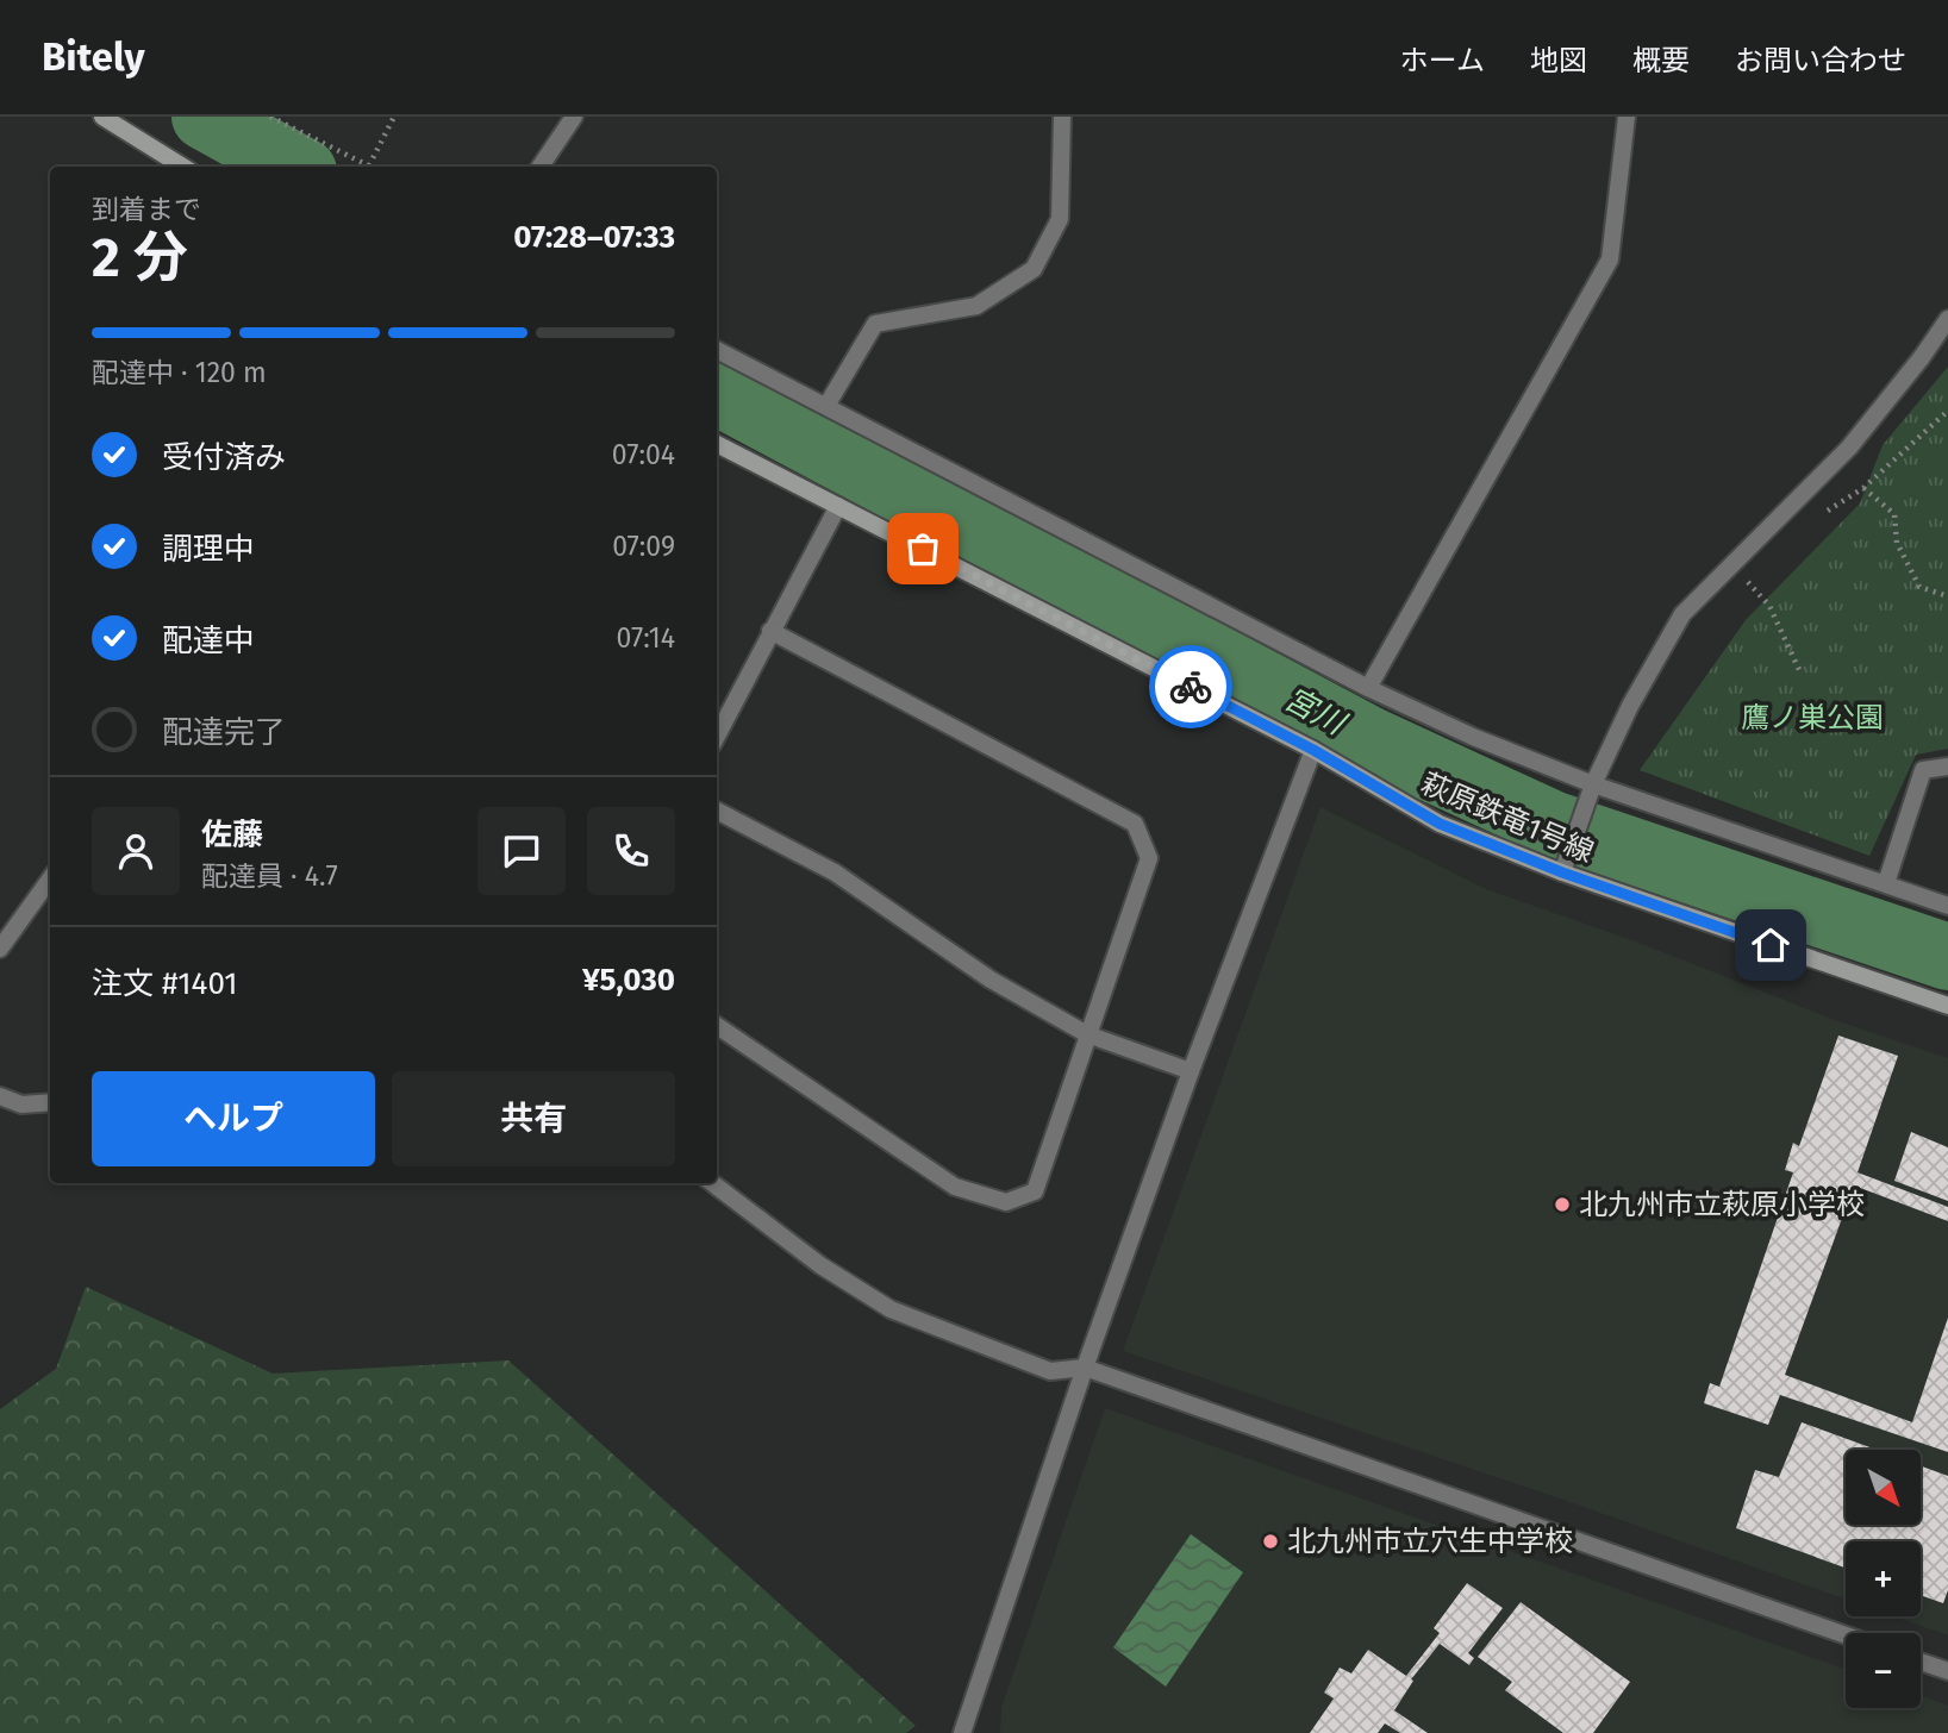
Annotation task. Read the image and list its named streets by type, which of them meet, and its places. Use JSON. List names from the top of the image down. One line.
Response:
{"streets":{"street":["萩原鉄竜1号線"]},"water":["宮川"],"parks":["鷹ノ巣公園"],"places":["北九州市立萩原小学校","北九州市立穴生中学校"],"north":"bottom right","page":{"header":"Bitely","nav":["ホーム","地図","概要","お問い合わせ"],"heading":["2 分","到着まで","07:28–07:33"],"panel":["佐藤","配達員 · 4.7","注文 #1401","¥5,030"],"bar":"配達中 · 120 m","list":[["受付済み","07:04"],["調理中","07:09"],["配達中","07:14"],"配達完了"],"buttons":["ヘルプ","共有"],"map_buttons":["+","−"]}}
